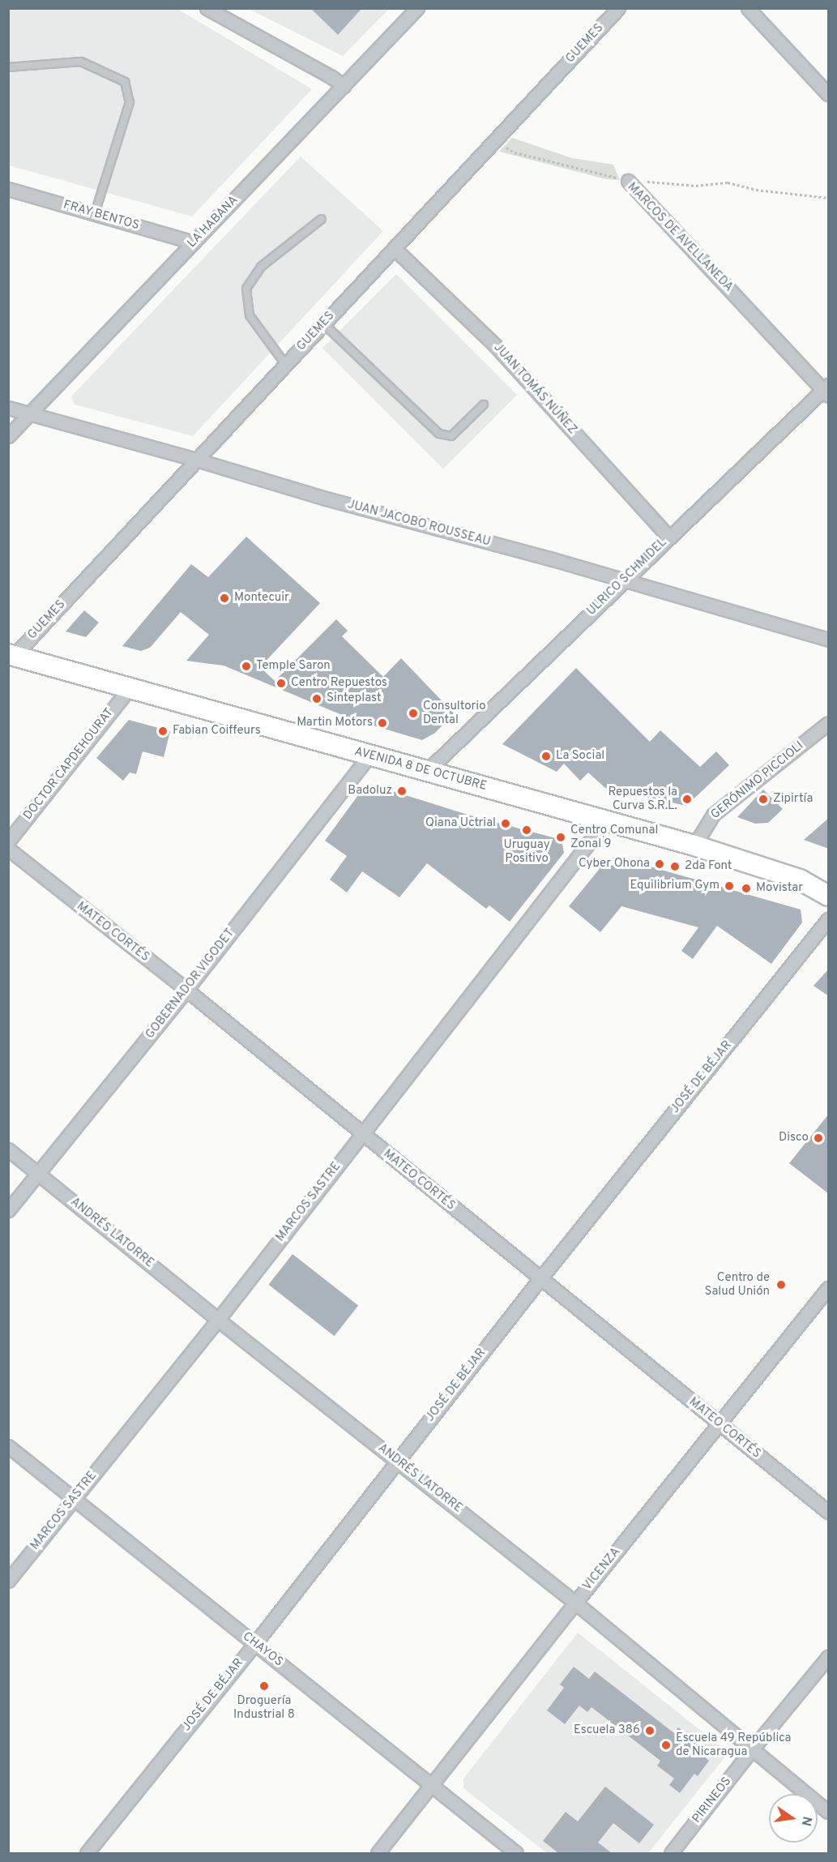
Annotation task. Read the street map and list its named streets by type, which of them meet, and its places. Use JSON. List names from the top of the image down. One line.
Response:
{"streets":{"main road":["AVENIDA 8 DE OCTUBRE"],"street":["GUEMES","FRAY BENTOS","LA HABANA","MARCOS DE AVELLANEDA","JUAN TOMÁS NÚÑEZ","JUAN JACOBO ROUSSEAU","ULRICO SCHMIDEL","DOCTOR CAPDEHOURAT","GERÓNIMO PICCIOLI","MATEO CORTÉS","GOBERNADOR VIGODET","JOSÉ DE BÉJAR","MARCOS SASTRE","ANDRÉS LATORRE","VICENZA","CHAYOS","PIRINEOS"]},"crossings":[["GUEMES","MARCOS DE AVELLANEDA"],["GUEMES","JUAN TOMÁS NÚÑEZ"],["GUEMES","JUAN JACOBO ROUSSEAU"],["GUEMES","AVENIDA 8 DE OCTUBRE"],["FRAY BENTOS","LA HABANA"],["LA HABANA","JUAN JACOBO ROUSSEAU"],["MARCOS DE AVELLANEDA","ULRICO SCHMIDEL"],["JUAN TOMÁS NÚÑEZ","ULRICO SCHMIDEL"],["JUAN JACOBO ROUSSEAU","ULRICO SCHMIDEL"],["ULRICO SCHMIDEL","AVENIDA 8 DE OCTUBRE"],["DOCTOR CAPDEHOURAT","AVENIDA 8 DE OCTUBRE"],["AVENIDA 8 DE OCTUBRE","GERÓNIMO PICCIOLI"],["AVENIDA 8 DE OCTUBRE","GOBERNADOR VIGODET"],["AVENIDA 8 DE OCTUBRE","MARCOS SASTRE"],["MATEO CORTÉS","GOBERNADOR VIGODET"],["MATEO CORTÉS","JOSÉ DE BÉJAR"],["MATEO CORTÉS","MARCOS SASTRE"],["MATEO CORTÉS","VICENZA"],["GOBERNADOR VIGODET","ANDRÉS LATORRE"],["JOSÉ DE BÉJAR","ANDRÉS LATORRE"],["JOSÉ DE BÉJAR","CHAYOS"],["MARCOS SASTRE","ANDRÉS LATORRE"],["MARCOS SASTRE","CHAYOS"],["ANDRÉS LATORRE","VICENZA"],["ANDRÉS LATORRE","PIRINEOS"],["VICENZA","CHAYOS"]],"places":["Montecuir","Temple Saron","Centro Repuestos","Sinteplast","Consultorio Dental","Martin Motors","Fabian Coiffeurs","La Social","Badoluz","Repuestos la Curva S.R.L.","Zipirtía","Qiana Uctrial","Uruguay Positivo","Centro Comunal Zonal 9","Cyber Ohona","2da Font","Equilibrium Gym","Movistar","Disco","Centro de Salud Unión","Droguería Industrial 8","Escuela 386","Escuela 49 República de Nicaragua"],"north":"right"}
